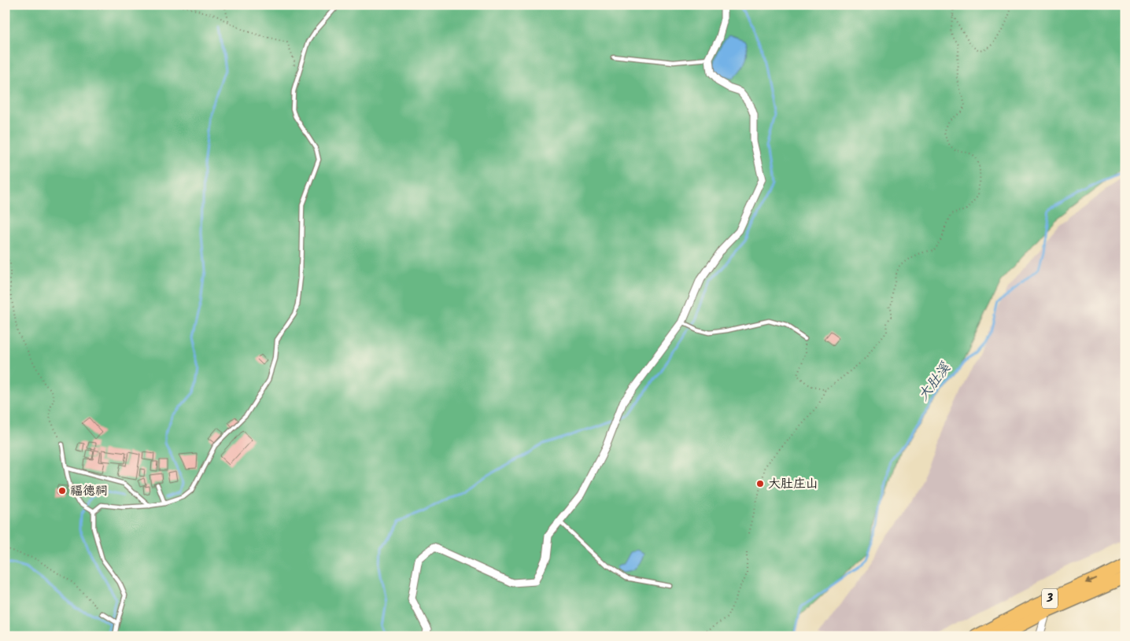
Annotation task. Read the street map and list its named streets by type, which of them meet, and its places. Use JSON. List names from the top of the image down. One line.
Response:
{"streets":{"main road":["3"]},"water":["大肚溪"],"places":["大肚庄山","福德祠"]}
